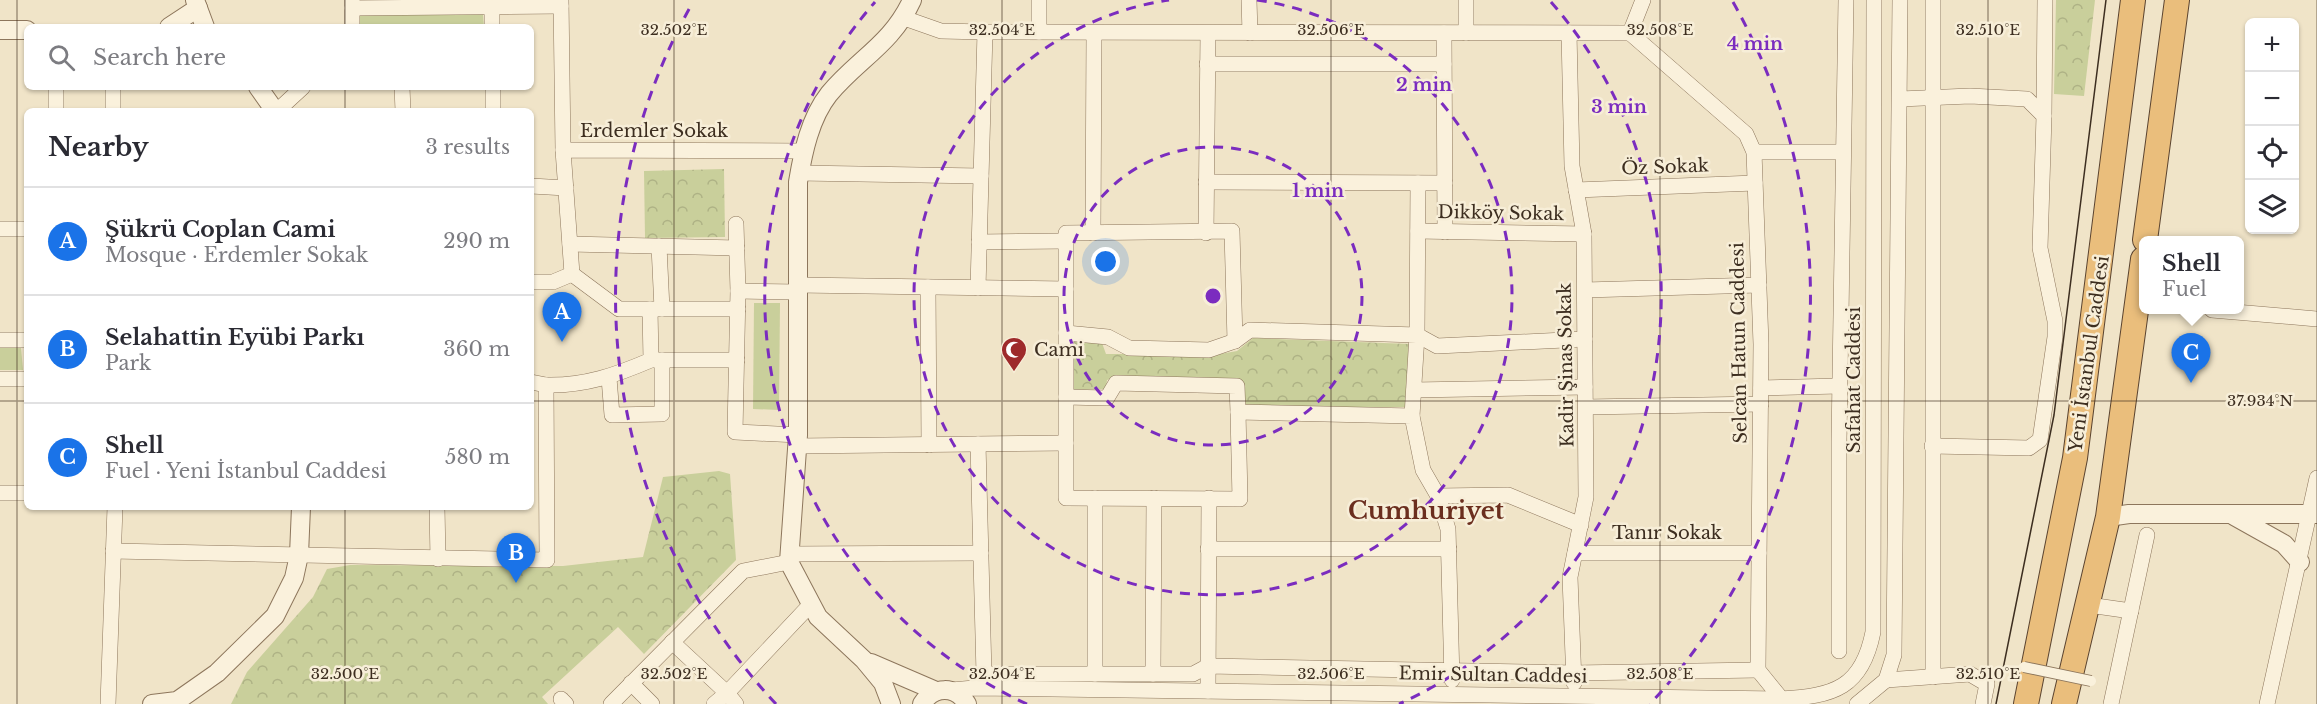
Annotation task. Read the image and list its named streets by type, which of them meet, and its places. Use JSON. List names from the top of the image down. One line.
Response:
{"streets":{"highway":["Yeni İstanbul Caddesi"],"street":["Erdemler Sokak","Öz Sokak","Dikköy Sokak","Selcan Hatun Caddesi","Kadir Şinas Sokak","Safahat Caddesi","Tanır Sokak","Emir Sultan Caddesi"]},"crossings":[["Öz Sokak","Selcan Hatun Caddesi"],["Öz Sokak","Kadir Şinas Sokak"],["Dikköy Sokak","Kadir Şinas Sokak"],["Selcan Hatun Caddesi","Tanır Sokak"],["Kadir Şinas Sokak","Tanır Sokak"],["Kadir Şinas Sokak","Emir Sultan Caddesi"],["Safahat Caddesi","Emir Sultan Caddesi"]],"districts":["Cumhuriyet"],"places":{"mosque":["Cami"]},"page":{"map_buttons":["+","−"],"search":"Search here","heading":["Nearby","3 results"],"list":[{"mark":"A","name":"Şükrü Coplan Cami","note":"Mosque · Erdemler Sokak","value":"290 m"},{"mark":"B","name":"Selahattin Eyübi Parkı","note":"Park","value":"360 m"},{"mark":"C","name":"Shell","note":"Fuel · Yeni İstanbul Caddesi","value":"580 m"}],"popup":["Shell","Fuel"],"pins":["A","C","B"]},"coordinates":["32.502°E","32.504°E","32.506°E","32.508°E","32.510°E","37.934°N","32.500°E"],"rings":["4 min","2 min","3 min","1 min"]}
